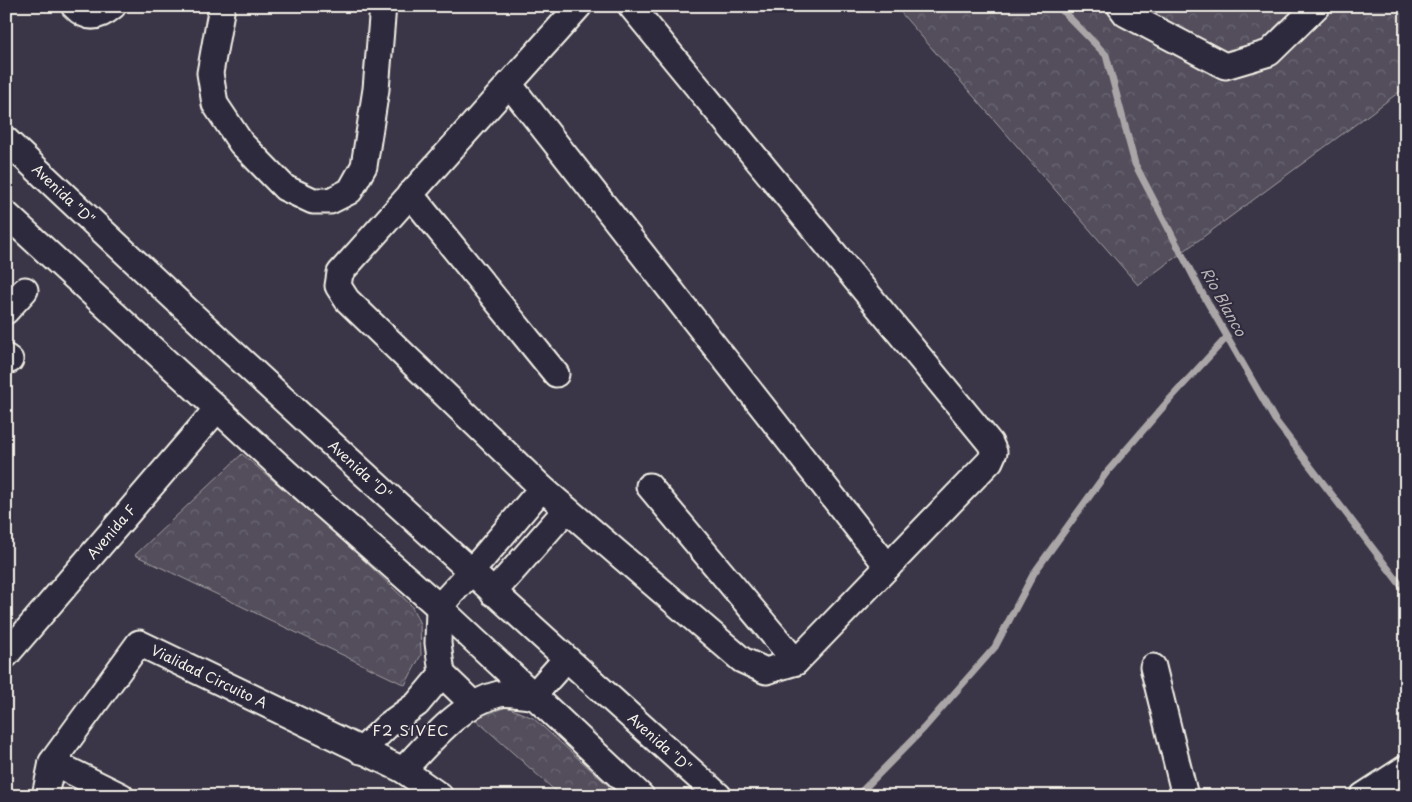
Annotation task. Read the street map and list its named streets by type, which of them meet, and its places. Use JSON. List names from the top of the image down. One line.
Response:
{"streets":{"street":["Avenida \"D\"","Avenida F","Vialidad Circuito A"]},"districts":["F2 SIVEC"],"water":["Rio Blanco"]}
